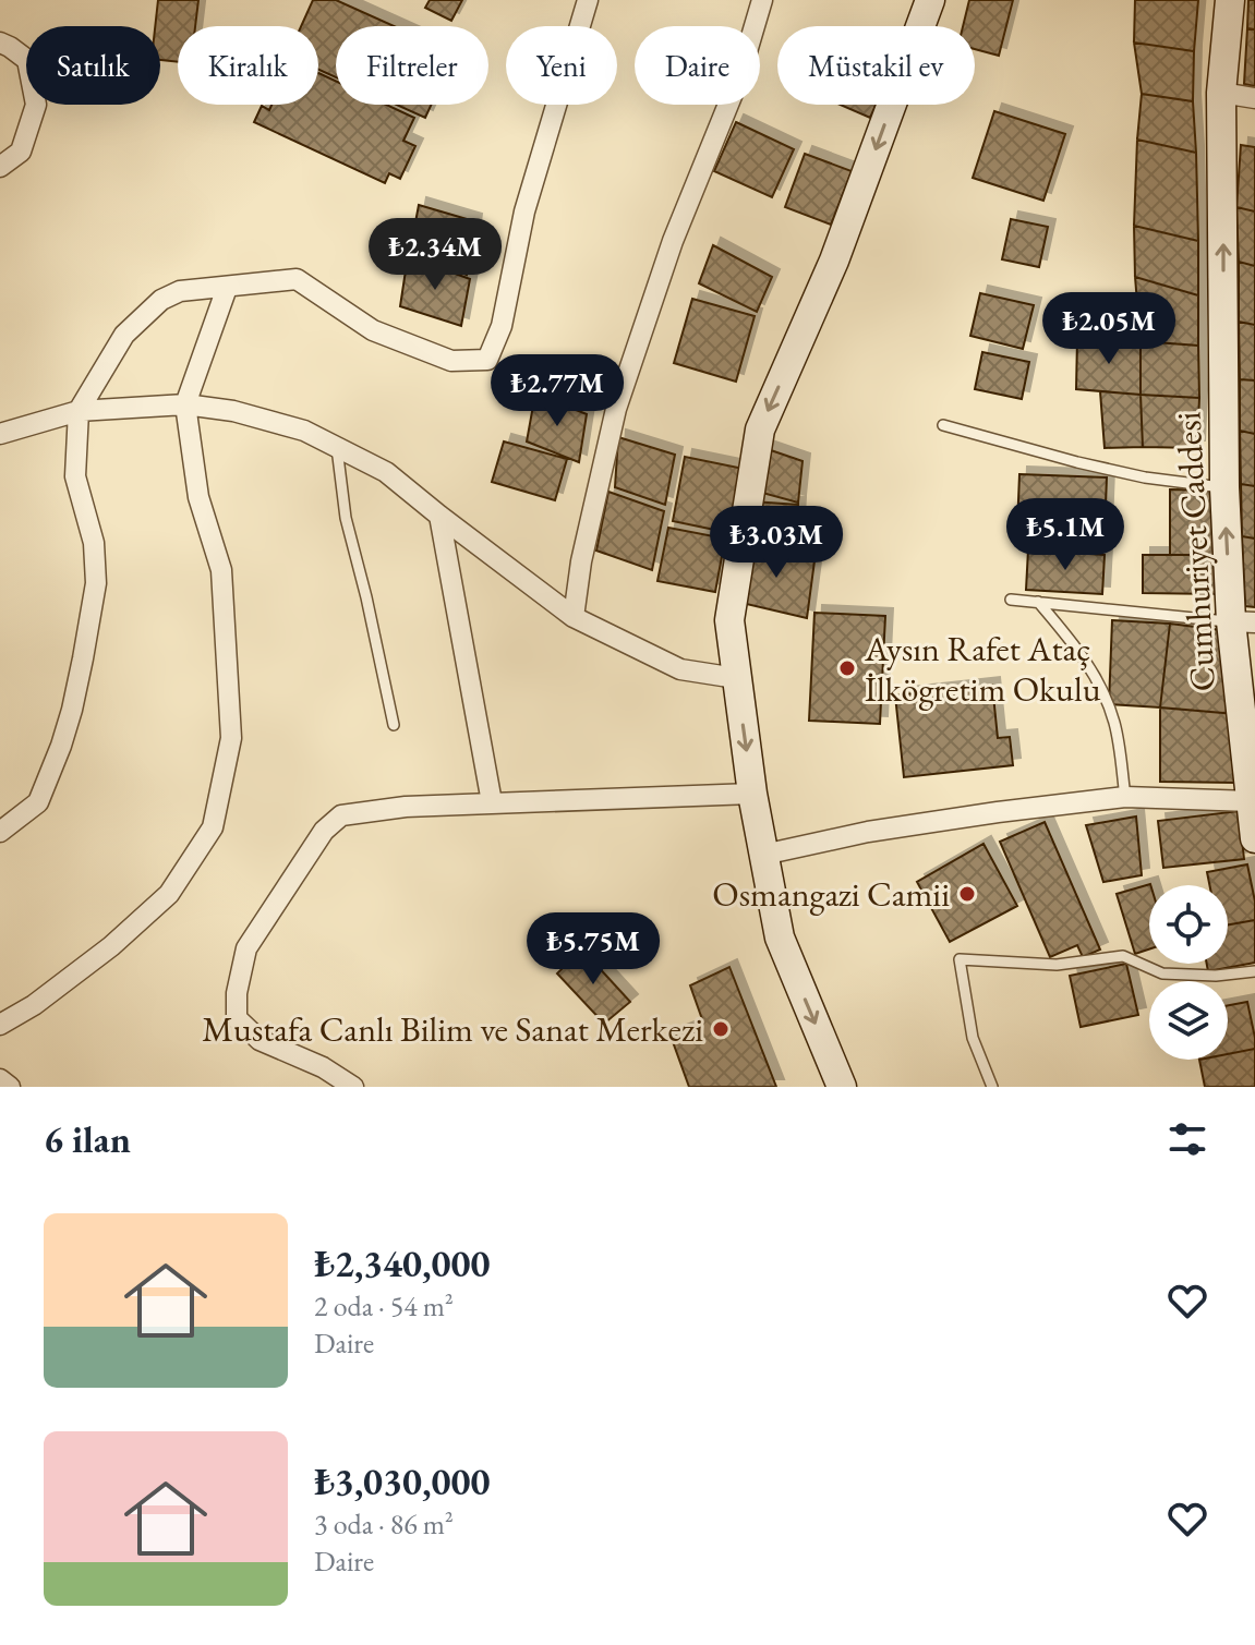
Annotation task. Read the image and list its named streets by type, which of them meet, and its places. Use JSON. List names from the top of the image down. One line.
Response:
{"streets":{"main road":["Cumhuriyet Caddesi"]},"one_way":["Cumhuriyet Caddesi"],"places":["Aysın Rafet Ataç İlkögretim Okulu","Osmangazi Camii","Mustafa Canlı Bilim ve Sanat Merkezi"],"page":{"chip":["Satılık","Kiralık","Filtreler","Yeni","Daire","Müstakil ev"],"price":["₺2.34M","₺2.05M","₺2.77M","₺5.1M","₺3.03M","₺5.75M"],"heading":"6 ilan","list":[{"name":"₺2,340,000","note":"2 oda · 54 m² · Daire"},{"name":"₺3,030,000","note":"3 oda · 86 m² · Daire"}]}}
